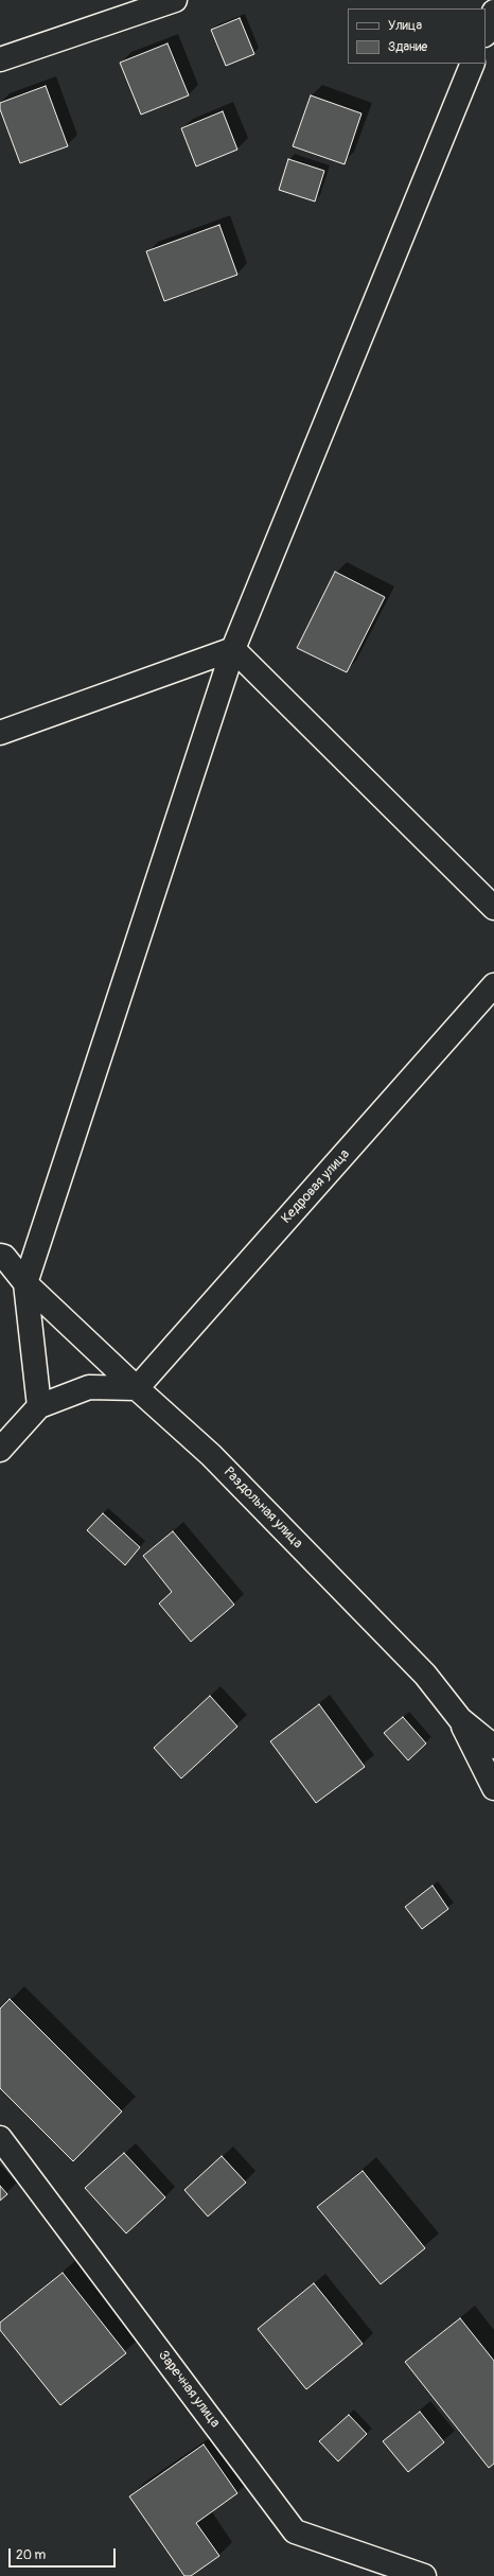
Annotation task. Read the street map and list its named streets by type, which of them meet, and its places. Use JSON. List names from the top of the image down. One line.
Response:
{"streets":{"street":["Кедровая улица","Раздольная улица","Заречная улица"]},"crossings":[["Кедровая улица","Раздольная улица"]],"legend":["Улица","Здание"],"scale_bar":"20 m"}
